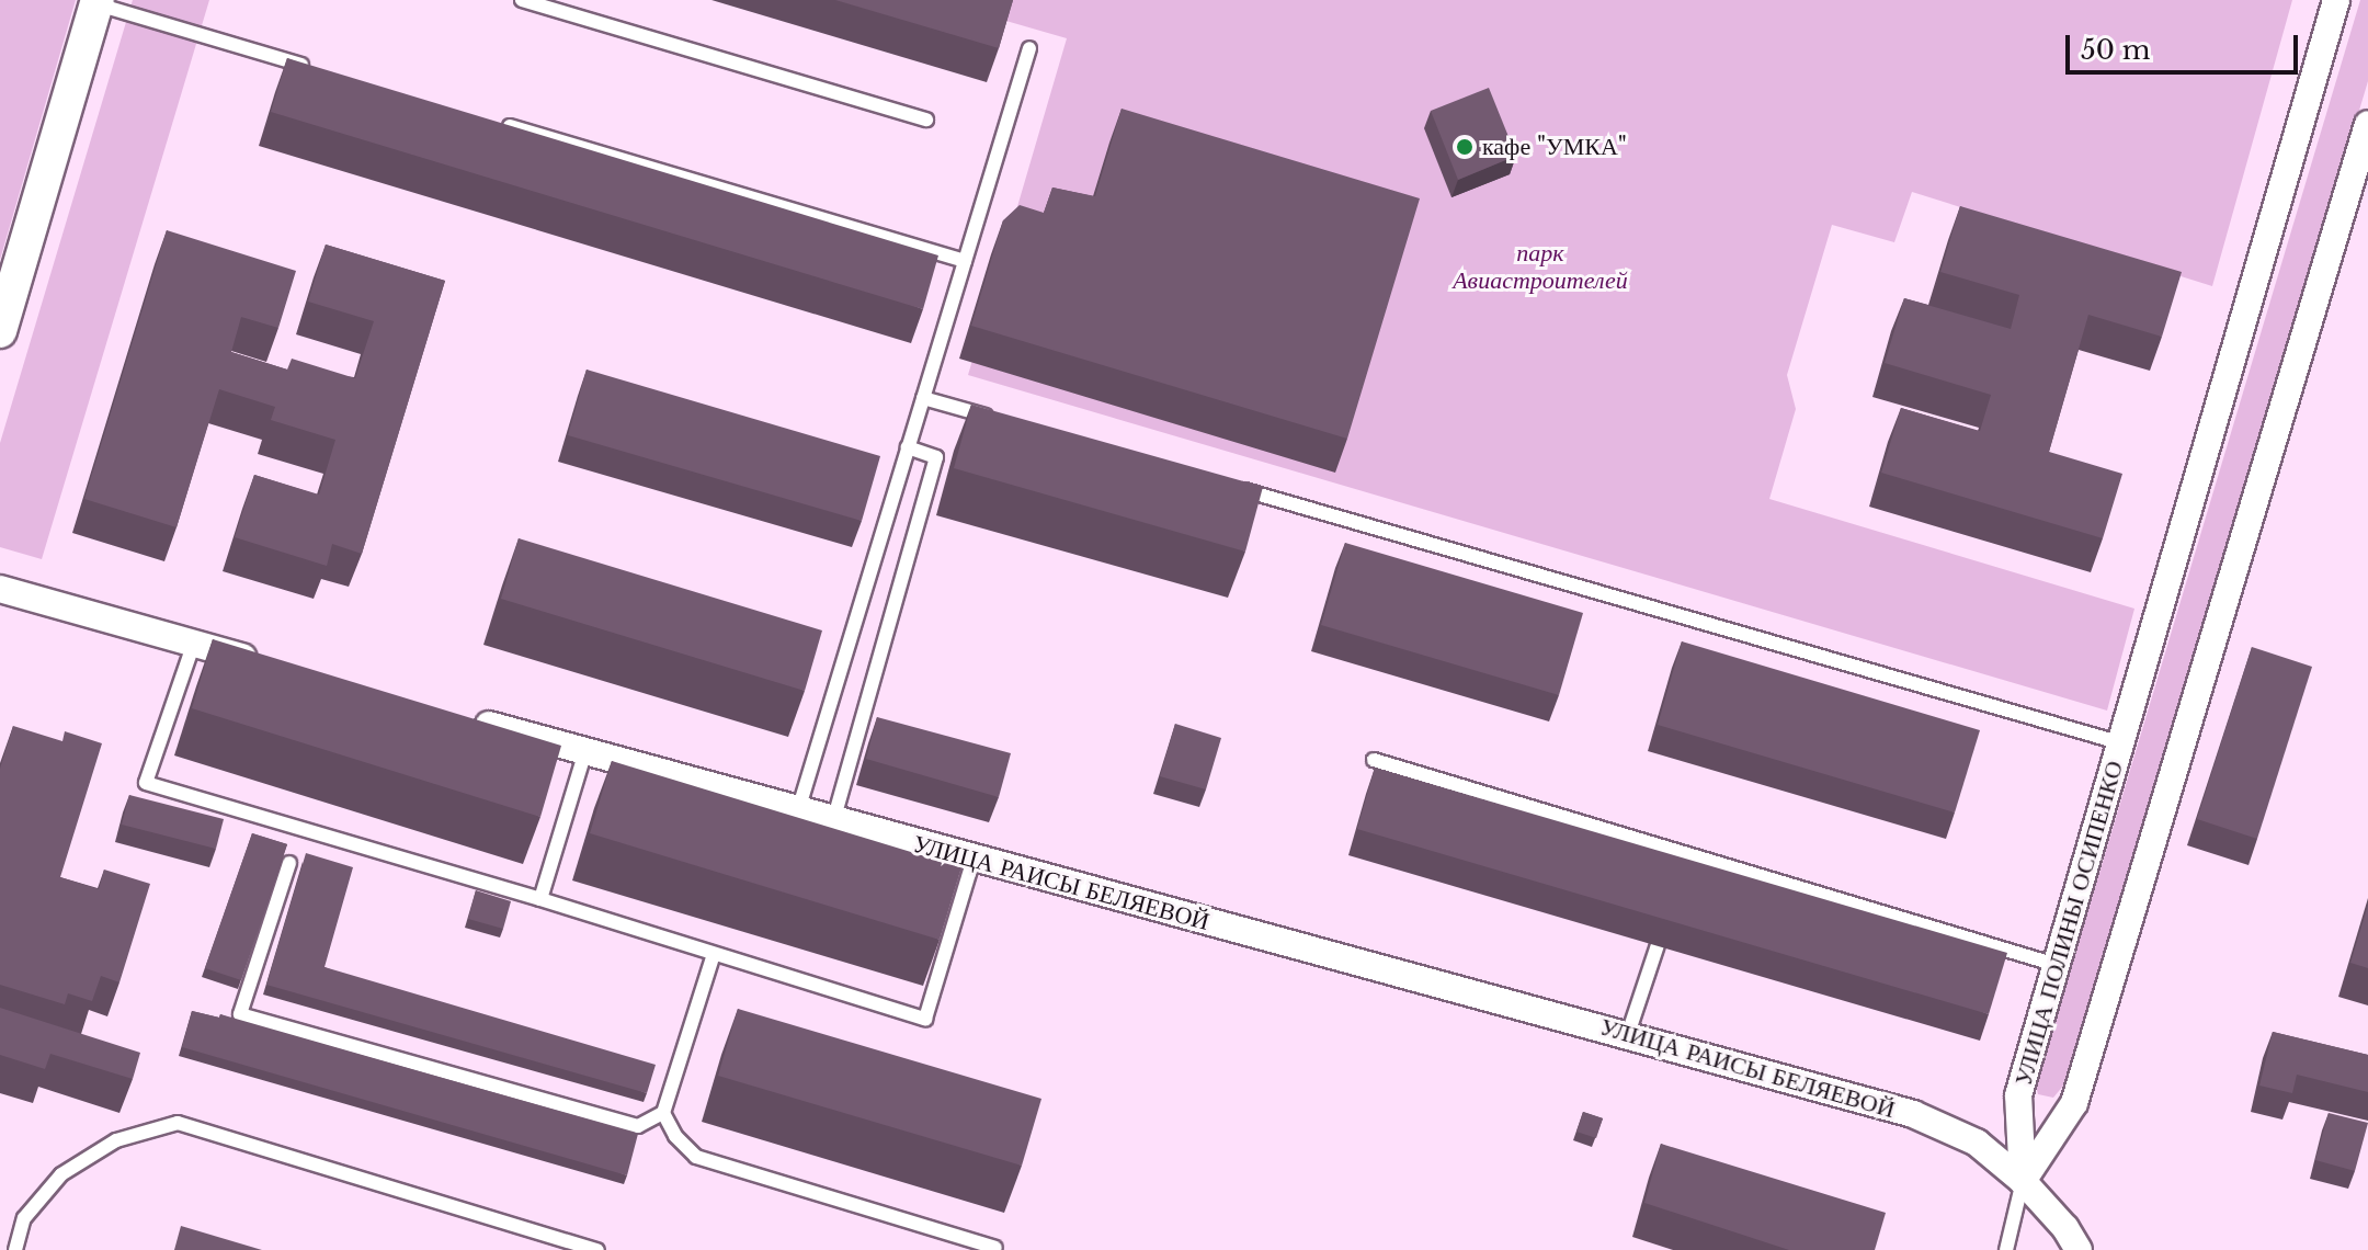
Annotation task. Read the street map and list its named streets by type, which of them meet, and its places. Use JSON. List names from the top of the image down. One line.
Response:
{"streets":{"street":["УЛИЦА РАИСЫ БЕЛЯЕВОЙ","УЛИЦА ПОЛИНЫ ОСИПЕНКО"]},"crossings":[["УЛИЦА РАИСЫ БЕЛЯЕВОЙ","УЛИЦА ПОЛИНЫ ОСИПЕНКО"]],"parks":["парк Авиастроителей"],"places":["кафе \"УМКА\""],"scale_bar":"50 m"}
